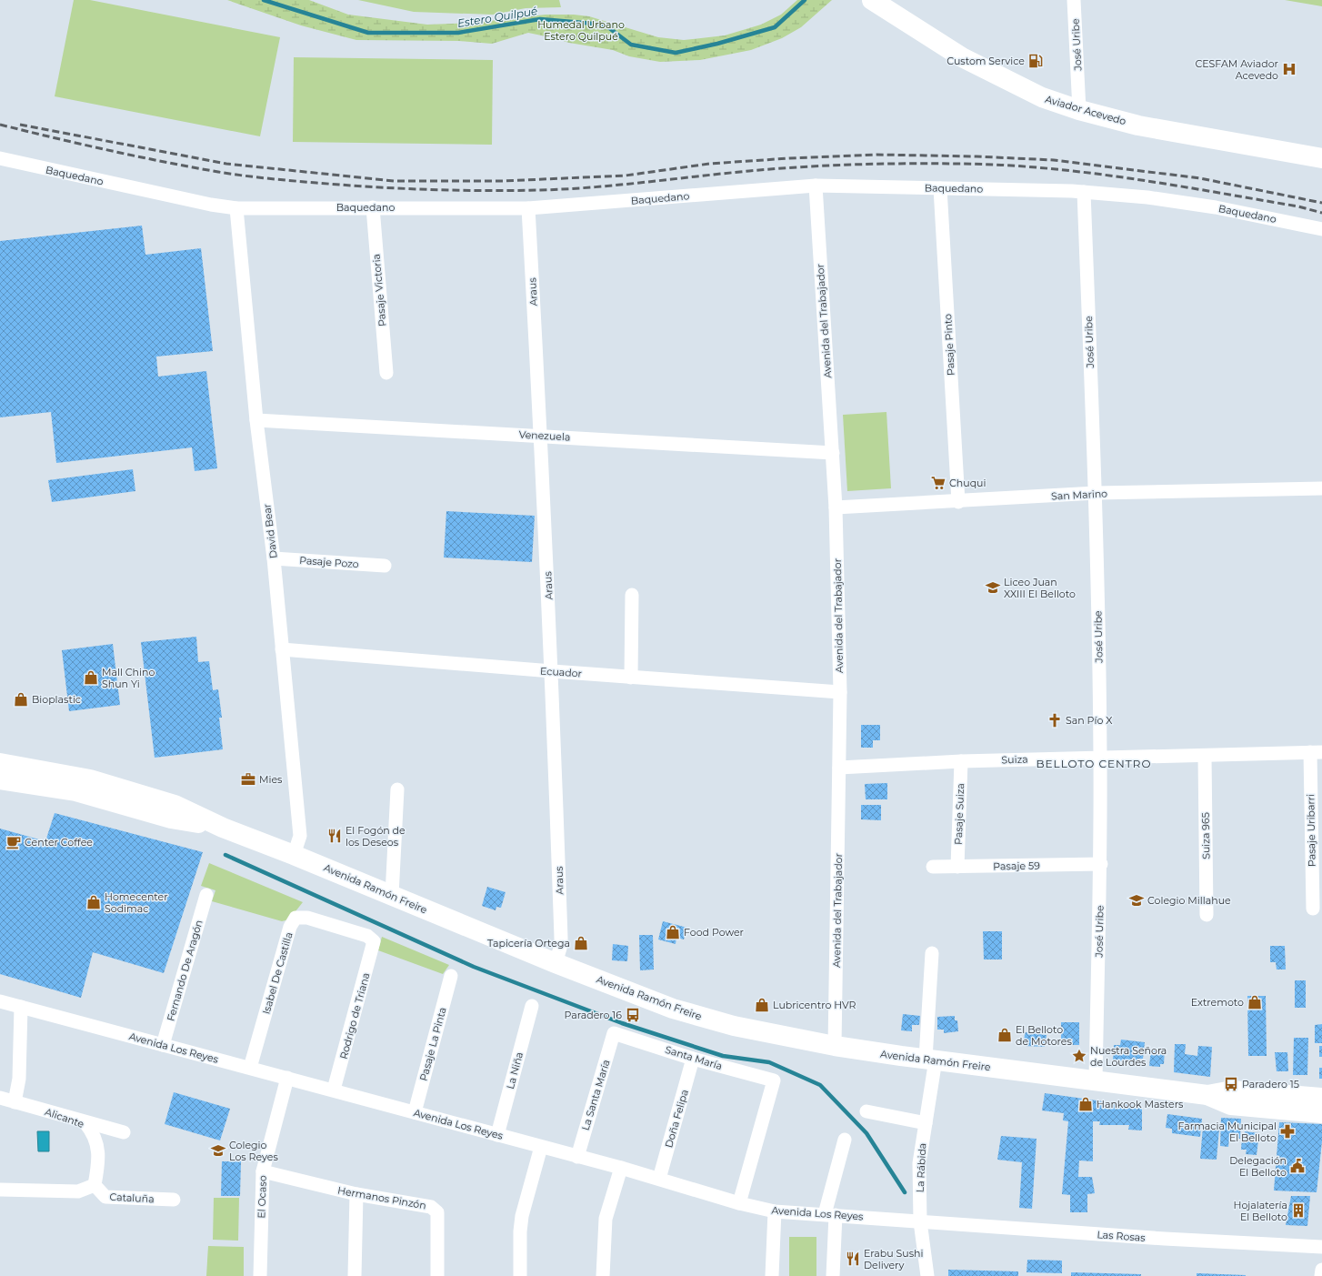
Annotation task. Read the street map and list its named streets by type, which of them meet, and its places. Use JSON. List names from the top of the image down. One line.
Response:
{"streets":{"main road":["Aviador Acevedo","Avenida Ramón Freire"],"street":["José Uribe","Baquedano","Pasaje Victoria","Araus","Avenida del Trabajador","Pasaje Pinto","Venezuela","San Marino","David Bear","Pasaje Pozo","Ecuador","Suiza","Pasaje Suiza","Pasaje Uribarri","Suiza 965","Pasaje 59","Fernando De Aragón","Isabel De Castilla","Rodrigo de Triana","Pasaje La Pinta","Avenida Los Reyes","Santa María","La Niña","La Santa María","Alicante","Doña Felipa","La Rábida","El Ocaso","Cataluña","Hermanos Pinzón","Las Rosas"]},"crossings":[["José Uribe","Aviador Acevedo"],["José Uribe","Baquedano"],["José Uribe","San Marino"],["José Uribe","Suiza"],["José Uribe","Pasaje 59"],["José Uribe","Avenida Ramón Freire"],["Baquedano","Pasaje Victoria"],["Baquedano","Araus"],["Baquedano","Avenida del Trabajador"],["Baquedano","Pasaje Pinto"],["Baquedano","David Bear"],["Araus","Venezuela"],["Araus","Ecuador"],["Araus","Avenida Ramón Freire"],["Avenida del Trabajador","Venezuela"],["Avenida del Trabajador","San Marino"],["Avenida del Trabajador","Ecuador"],["Avenida del Trabajador","Suiza"],["Avenida del Trabajador","Avenida Ramón Freire"],["Pasaje Pinto","San Marino"],["Venezuela","David Bear"],["David Bear","Pasaje Pozo"],["David Bear","Ecuador"],["David Bear","Avenida Ramón Freire"],["Suiza","Pasaje Suiza"],["Suiza","Pasaje Uribarri"],["Suiza","Suiza 965"],["Pasaje Suiza","Pasaje 59"],["Avenida Ramón Freire","La Rábida"],["Fernando De Aragón","Avenida Los Reyes"],["Isabel De Castilla","Rodrigo de Triana"],["Isabel De Castilla","Avenida Los Reyes"],["Rodrigo de Triana","Avenida Los Reyes"],["Pasaje La Pinta","Avenida Los Reyes"],["Avenida Los Reyes","Santa María"],["Avenida Los Reyes","La Niña"],["Avenida Los Reyes","La Santa María"],["Avenida Los Reyes","Doña Felipa"],["Avenida Los Reyes","La Rábida"],["Avenida Los Reyes","El Ocaso"],["Avenida Los Reyes","Las Rosas"],["Santa María","La Santa María"],["Santa María","Doña Felipa"],["Alicante","Cataluña"],["La Rábida","Las Rosas"],["El Ocaso","Hermanos Pinzón"]],"districts":["BELLOTO CENTRO"],"water":["Estero Quilpué"],"parks":["Humedal Urbano Estero Quilpué"],"places":{"fuel station":["Custom Service"],"hospital":["CESFAM Aviador Acevedo"],"supermarket":["Chuqui"],"school or university":["Liceo Juan XXIII El Belloto","Colegio Millahue","Colegio Los Reyes"],"shop":["Mall Chino Shun Yi","Bioplastic","Homecenter Sodimac","Food Power","Tapicería Ortega","Extremoto","Lubricentro HVR","El Belloto de Motores","Hankook Masters"],"church":["San Pío X"],"office":["Mies"],"restaurant":["El Fogón de los Deseos","Erabu Sushi Delivery"],"cafe":["Center Coffee"],"bus stop":["Paradero 16","Paradero 15"],"place":["Nuestra Señora de Lourdes"],"pharmacy":["Farmacia Municipal El Belloto"],"public building":["Delegación El Belloto"],"building":["Hojalatería El Belloto"]}}
